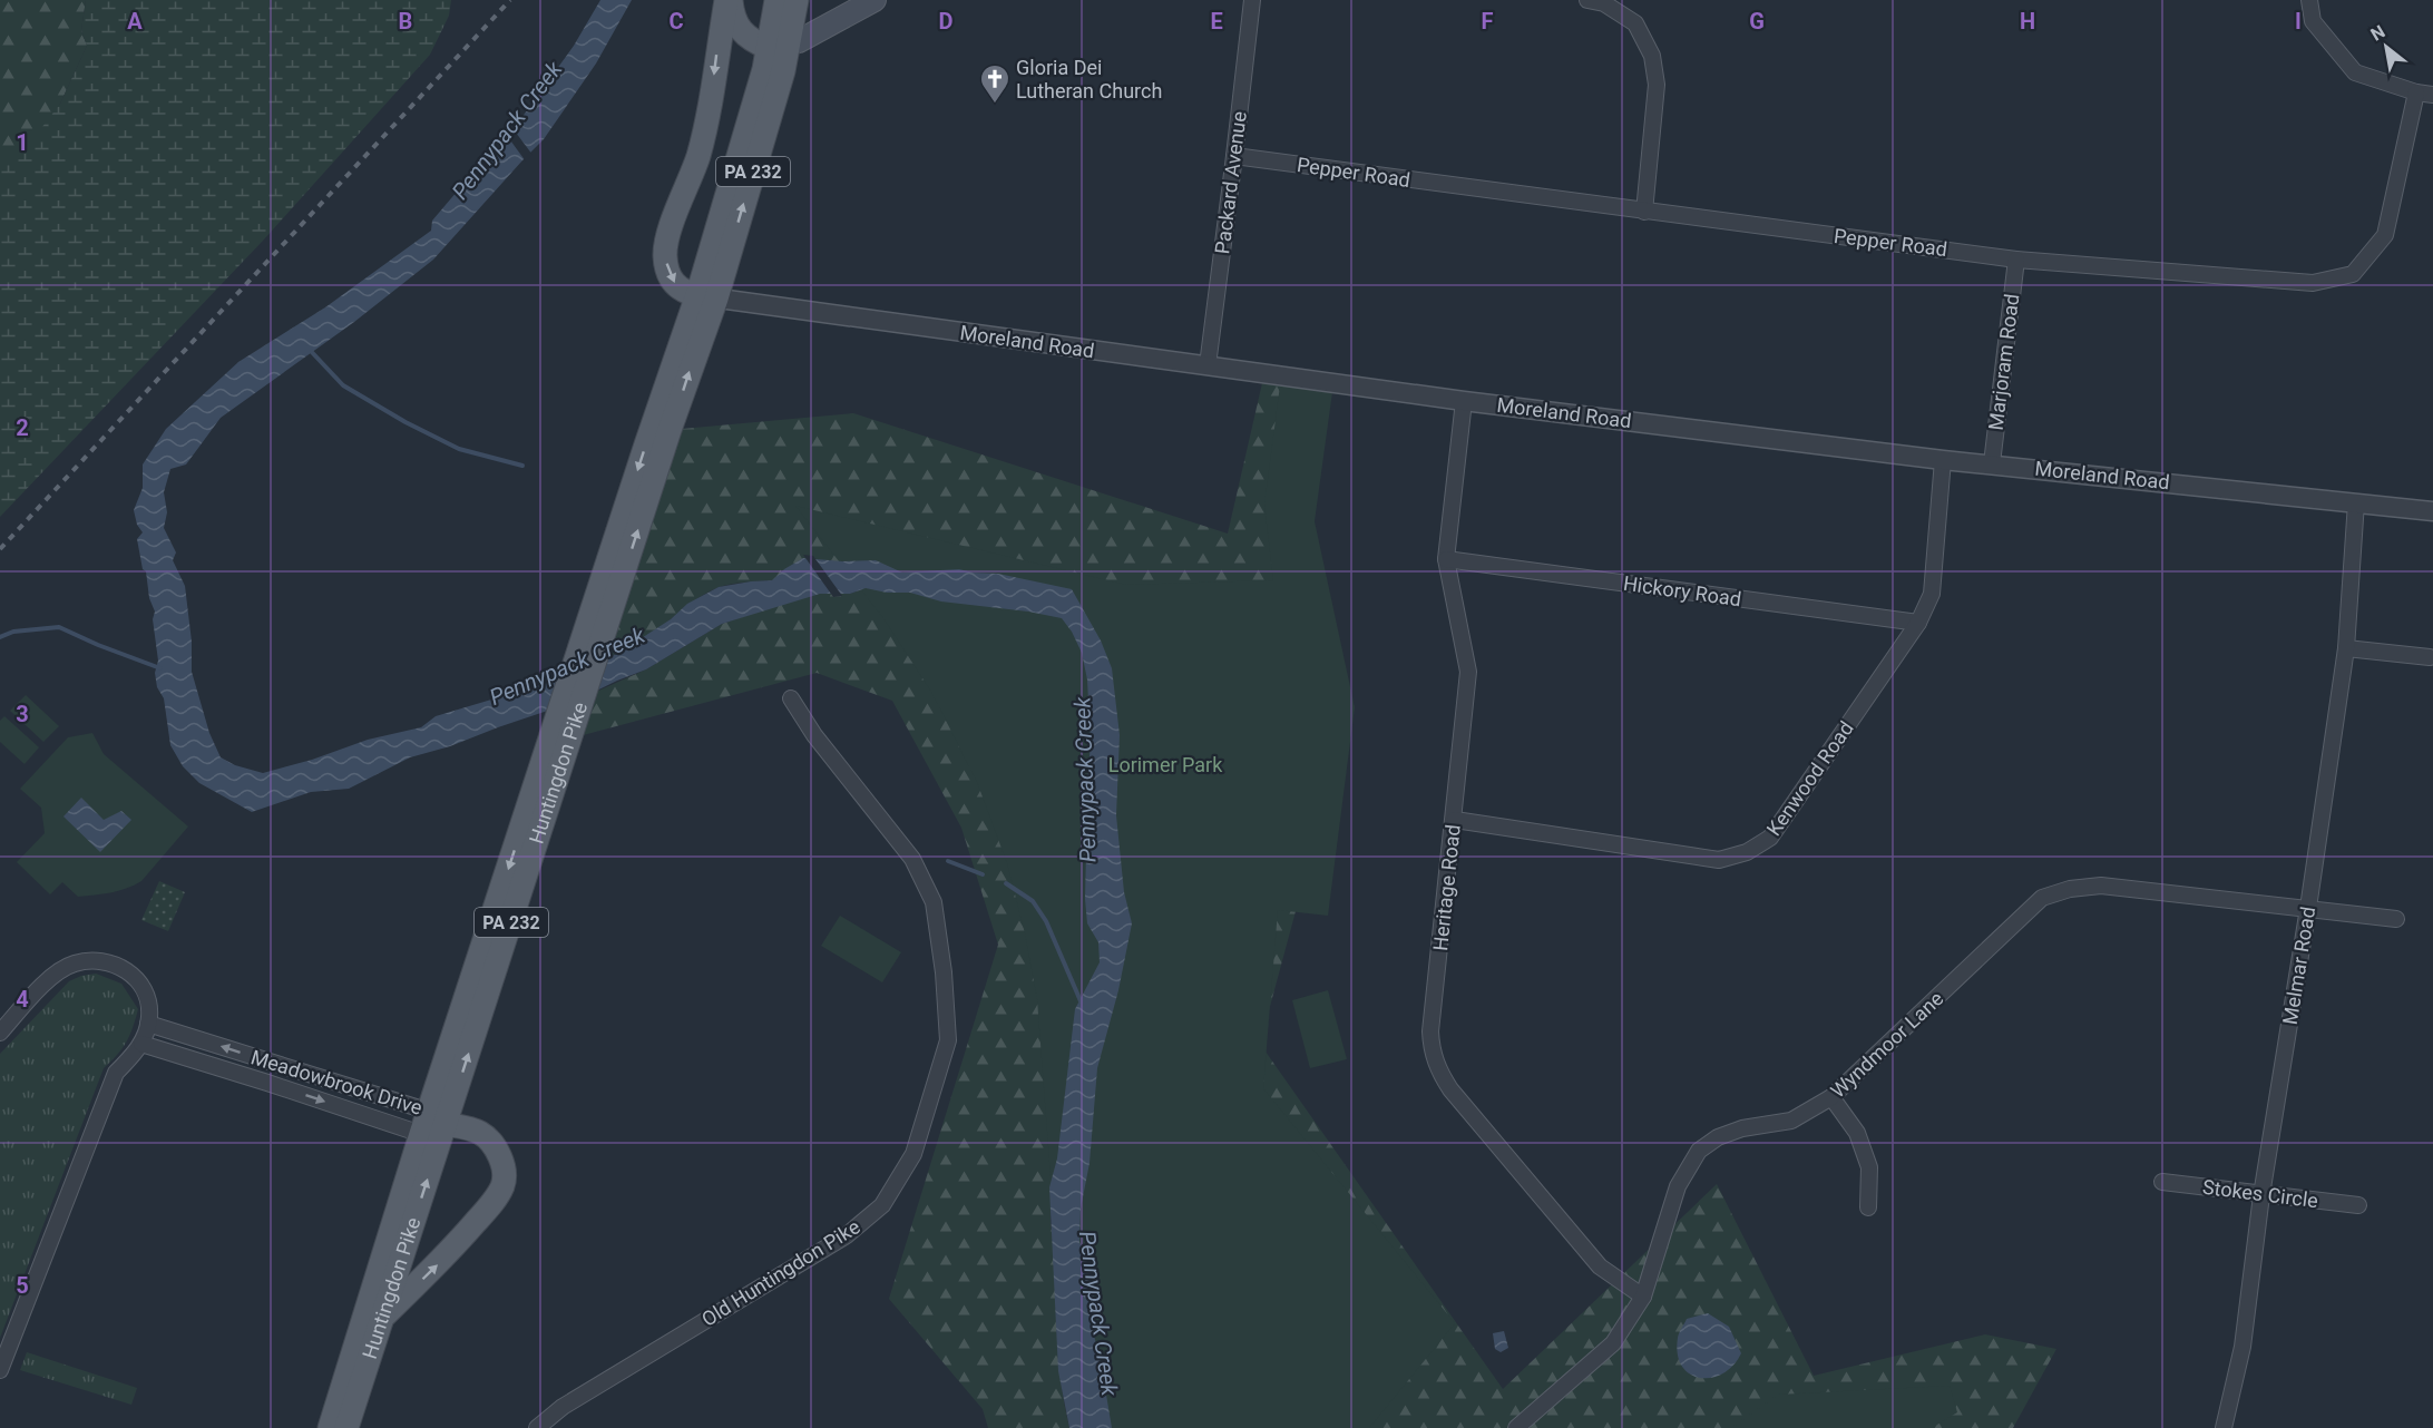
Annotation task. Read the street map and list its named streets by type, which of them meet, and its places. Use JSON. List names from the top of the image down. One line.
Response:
{"streets":{"main road":["PA 232","Huntingdon Pike"],"street":["Pepper Road","Packard Avenue","Moreland Road","Marjoram Road","Hickory Road","Kenwood Road","Heritage Road","Melmar Road","Wyndmoor Lane","Meadowbrook Drive","Stokes Circle","Old Huntingdon Pike"]},"crossings":[["Pepper Road","Packard Avenue"],["Pepper Road","Marjoram Road"],["Packard Avenue","Moreland Road"],["Moreland Road","Marjoram Road"],["Moreland Road","Huntingdon Pike"],["Moreland Road","Kenwood Road"],["Moreland Road","Heritage Road"],["Moreland Road","Melmar Road"],["Hickory Road","Kenwood Road"],["Hickory Road","Heritage Road"],["Huntingdon Pike","Meadowbrook Drive"],["Kenwood Road","Heritage Road"],["Heritage Road","Wyndmoor Lane"],["Melmar Road","Wyndmoor Lane"],["Melmar Road","Stokes Circle"]],"water":["Pennypack Creek"],"parks":["Lorimer Park"],"places":{"church":["Gloria Dei Lutheran Church"]},"north":"top left","grid":{"columns":["A","B","C","D","E","F","G","H","I"],"rows":["1","2","3","4","5"]}}
